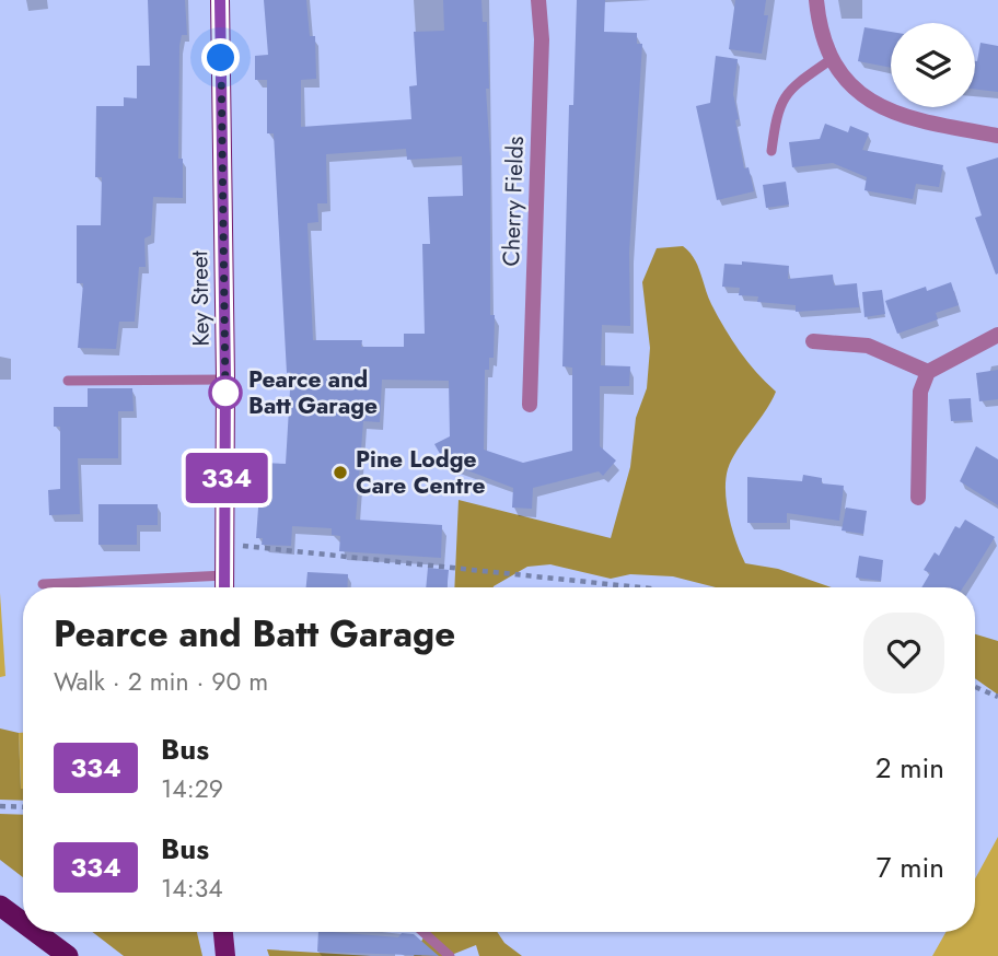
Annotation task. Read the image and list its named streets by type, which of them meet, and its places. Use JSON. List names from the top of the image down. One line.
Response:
{"streets":{"main road":["Key Street"],"street":["Cherry Fields"]},"places":["Pearce and Batt Garage","Pine Lodge Care Centre"],"lines":["bus line 334"],"page":{"on_map":"334","heading":["Pearce and Batt Garage","Walk · 2 min · 90 m"],"list":[{"mark":"334","name":"Bus","note":"14:29","value":"2 min"},{"mark":"334","name":"Bus","note":"14:34","value":"7 min"}]}}
